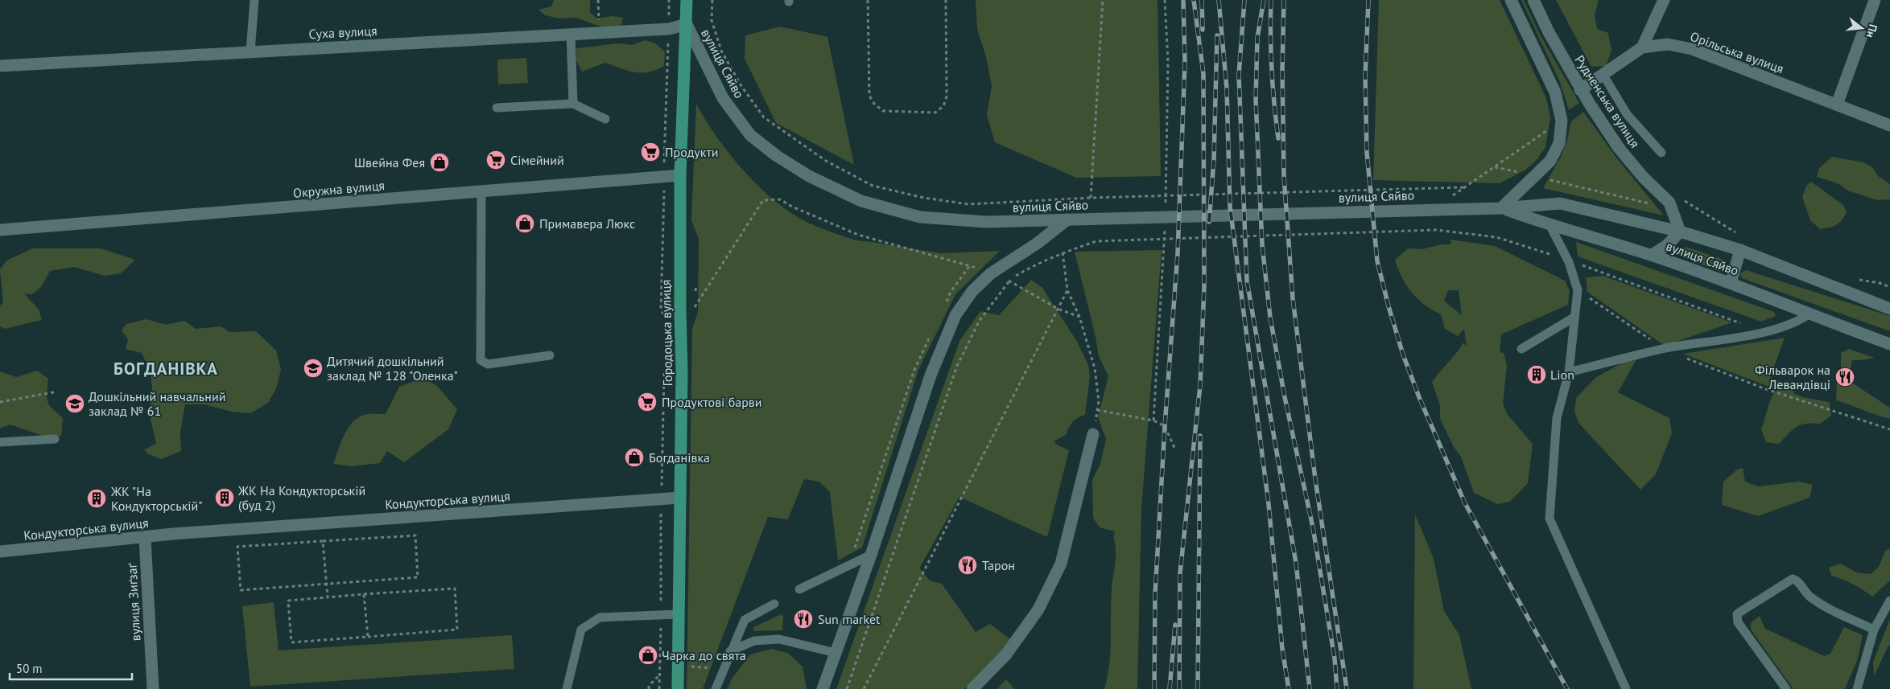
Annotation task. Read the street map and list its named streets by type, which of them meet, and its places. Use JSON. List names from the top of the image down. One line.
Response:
{"streets":{"main road":["Суха вулиця","Орільська вулиця","вулиця Сяйво","Рудненська вулиця","Окружна вулиця","Городоцька вулиця","Кондукторська вулиця","вулиця Зиґзаґ"]},"crossings":[["Суха вулиця","вулиця Сяйво"],["Суха вулиця","Городоцька вулиця"],["Орільська вулиця","Рудненська вулиця"],["вулиця Сяйво","Рудненська вулиця"],["вулиця Сяйво","Городоцька вулиця"],["Окружна вулиця","Городоцька вулиця"],["Городоцька вулиця","Кондукторська вулиця"],["Кондукторська вулиця","вулиця Зиґзаґ"]],"districts":["БОГДАНІВКА"],"places":{"supermarket":["Продукти","Сімейний","Продуктові барви"],"shop":["Швейна Фея","Примавера Люкс","Богданівка","Чарка до свята"],"school or university":["Дитячий дошкільний заклад № 128 \"Оленка\"","Дошкільний навчальний заклад № 61"],"building":["Lion","ЖК На Кондукторській (буд 2)","ЖК \"На Кондукторській\""],"restaurant":["Фільварок на Левандівці","Тарон","Sun market"]},"scale_bar":"50 m","north":"right"}
